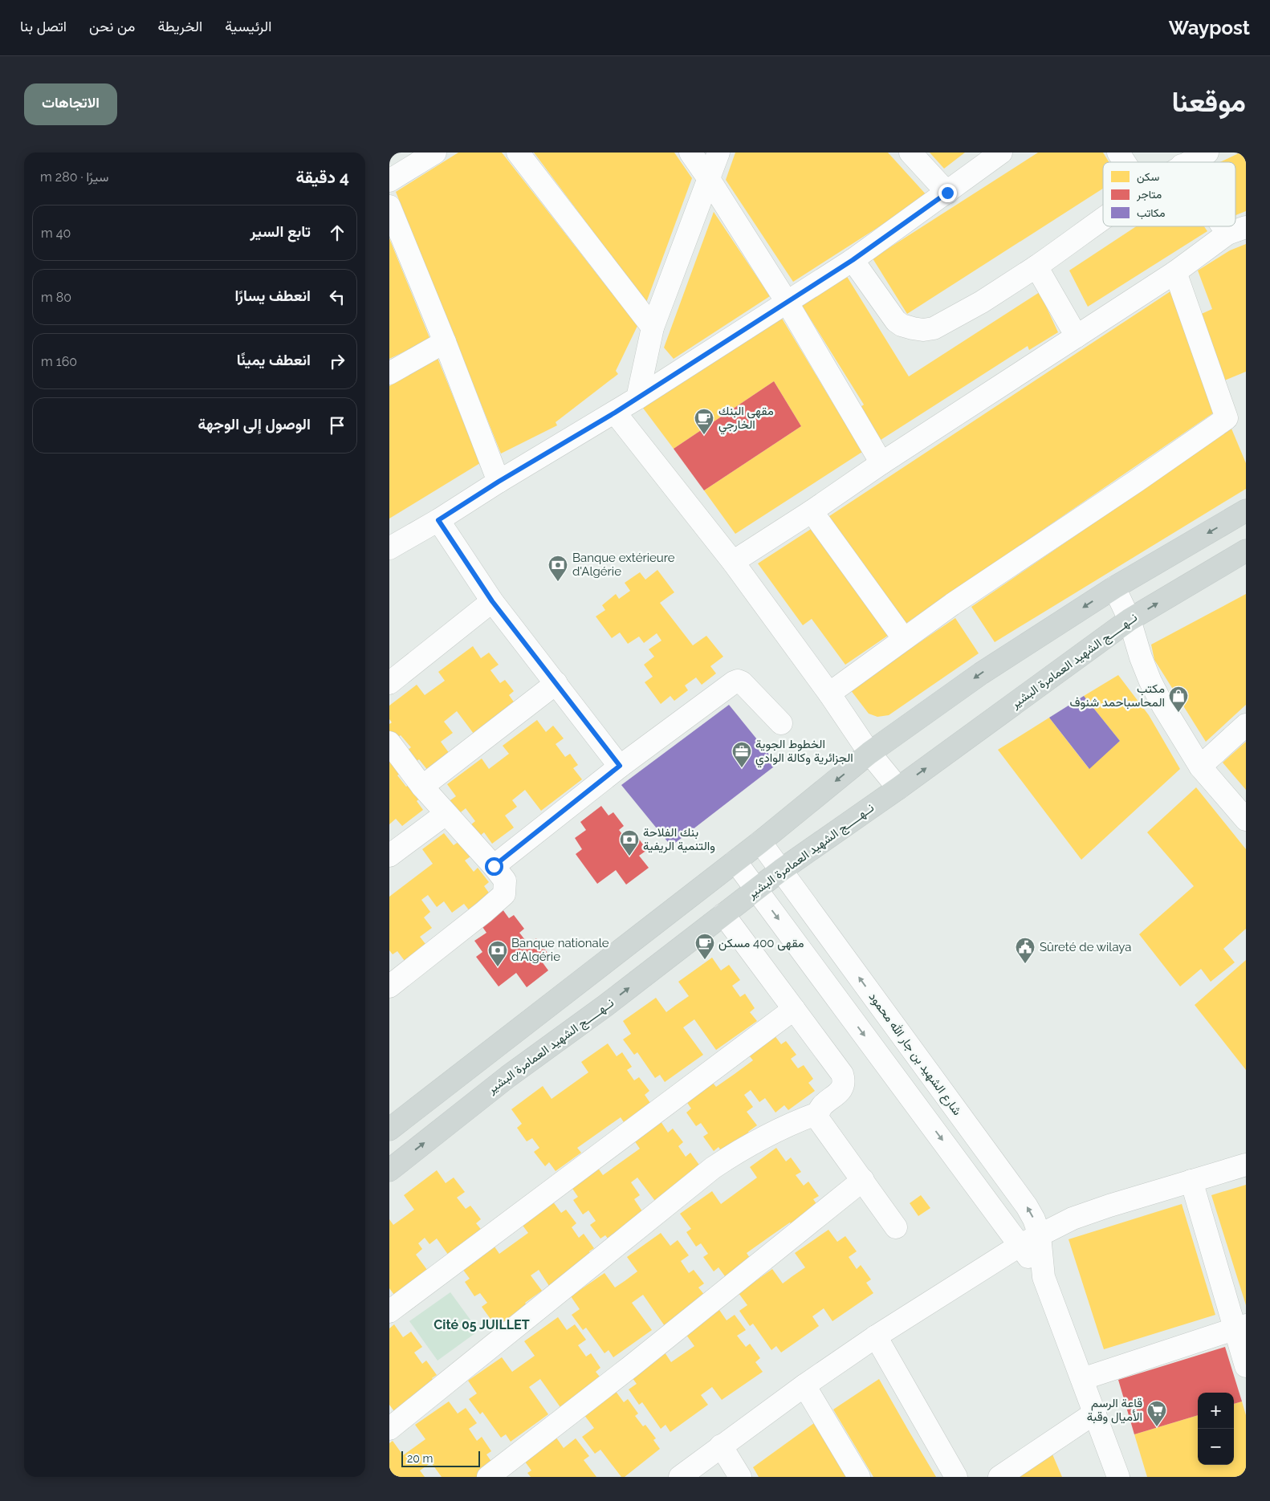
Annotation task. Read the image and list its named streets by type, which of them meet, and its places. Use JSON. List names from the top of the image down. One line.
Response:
{"streets":{"main road":["نــهـــــج الشهيد العمامرة البشير"],"street":["شارع الشهيد بن جار الله محمود"]},"crossings":[["نــهـــــج الشهيد العمامرة البشير","شارع الشهيد بن جار الله محمود"]],"districts":["Cité 05 JUILLET"],"places":{"cafe":["مقهى البنك الخارجي","مقهى 400 مسكن"],"bank":["Banque extérieure d'Algérie","بنك الفلاحة والتنمية الريفية","Banque nationale d'Algérie"],"shop":["مكتب المحاسباحمد شنوف"],"office":["الخطوط الجوية الجزائرية وكالة الوادي"],"public building":["Sûreté de wilaya"],"supermarket":["قاعة الرسم الأميال وقبة"]},"legend":["سكن","متاجر","مكاتب"],"scale_bar":"20 m","page":{"header":"Waypost","nav":["الرئيسية","الخريطة","من نحن","اتصل بنا"],"title":"موقعنا","buttons":"الاتجاهات","heading":["4 دقيقة","سيرًا · 280 m"],"list":[["تابع السير","40 m"],["انعطف يسارًا","80 m"],["انعطف يمينًا","160 m"],"الوصول إلى الوجهة"],"map_buttons":["+","−"],"scale":"20 m"}}
